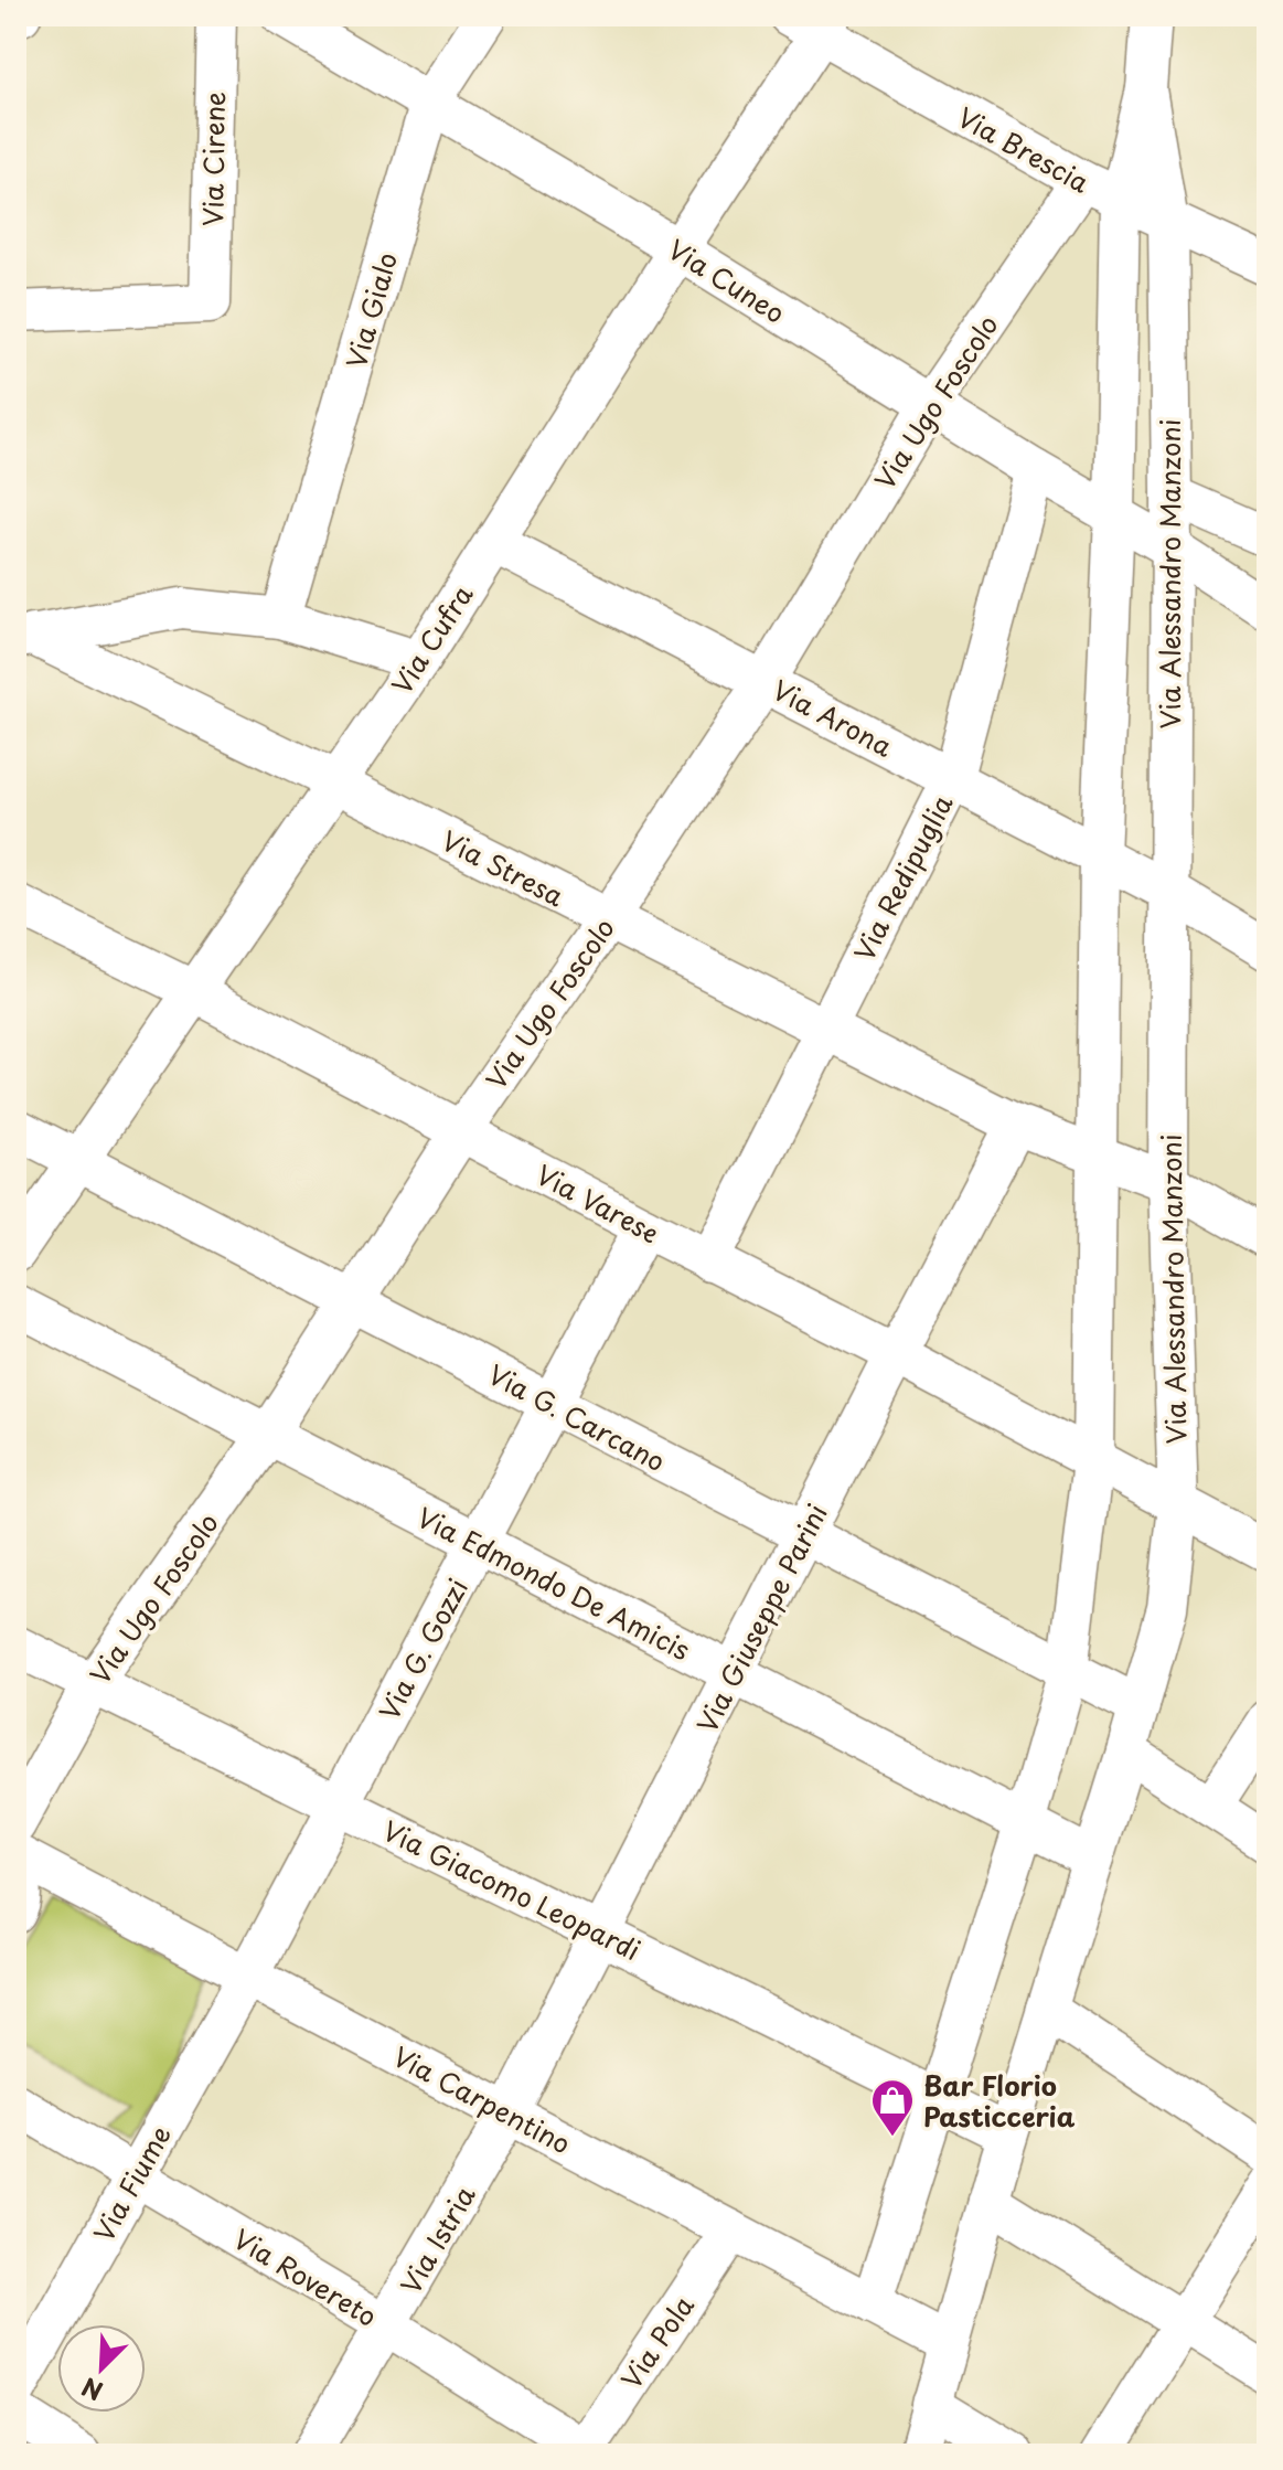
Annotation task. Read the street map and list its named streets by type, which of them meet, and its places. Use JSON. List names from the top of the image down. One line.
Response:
{"streets":{"street":["Via Brescia","Via Cirene","Via Cuneo","Via Gialo","Via Ugo Foscolo","Via Alessandro Manzoni","Via Cufra","Via Arona","Via Stresa","Via Redipuglia","Via Varese","Via G. Carcano","Via Edmondo De Amicis","Via Giuseppe Parini","Via G. Gozzi","Via Giacomo Leopardi","Via Carpentino","Via Fiume","Via Istria","Via Rovereto","Via Pola"]},"crossings":[["Via Brescia","Via Ugo Foscolo"],["Via Brescia","Via Alessandro Manzoni"],["Via Brescia","Via Cufra"],["Via Cuneo","Via Gialo"],["Via Cuneo","Via Ugo Foscolo"],["Via Cuneo","Via Alessandro Manzoni"],["Via Cuneo","Via Cufra"],["Via Cuneo","Via Redipuglia"],["Via Ugo Foscolo","Via Arona"],["Via Ugo Foscolo","Via Stresa"],["Via Ugo Foscolo","Via Varese"],["Via Ugo Foscolo","Via G. Carcano"],["Via Ugo Foscolo","Via Edmondo De Amicis"],["Via Ugo Foscolo","Via Giacomo Leopardi"],["Via Alessandro Manzoni","Via Arona"],["Via Alessandro Manzoni","Via Stresa"],["Via Alessandro Manzoni","Via Varese"],["Via Alessandro Manzoni","Via G. Carcano"],["Via Alessandro Manzoni","Via Edmondo De Amicis"],["Via Alessandro Manzoni","Via Giacomo Leopardi"],["Via Alessandro Manzoni","Via Carpentino"],["Via Cufra","Via Arona"],["Via Cufra","Via Stresa"],["Via Cufra","Via Varese"],["Via Cufra","Via G. Carcano"],["Via Arona","Via Redipuglia"],["Via Stresa","Via Redipuglia"],["Via Stresa","Via Giuseppe Parini"],["Via Redipuglia","Via Varese"],["Via Varese","Via Giuseppe Parini"],["Via Varese","Via G. Gozzi"],["Via G. Carcano","Via Giuseppe Parini"],["Via G. Carcano","Via G. Gozzi"],["Via Edmondo De Amicis","Via Giuseppe Parini"],["Via Edmondo De Amicis","Via G. Gozzi"],["Via Giuseppe Parini","Via Giacomo Leopardi"],["Via Giuseppe Parini","Via Carpentino"],["Via Giuseppe Parini","Via Istria"],["Via G. Gozzi","Via Giacomo Leopardi"],["Via G. Gozzi","Via Carpentino"],["Via G. Gozzi","Via Fiume"],["Via Carpentino","Via Fiume"],["Via Carpentino","Via Istria"],["Via Carpentino","Via Pola"],["Via Fiume","Via Rovereto"],["Via Istria","Via Rovereto"],["Via Rovereto","Via Pola"]],"places":{"shop":["Bar Florio Pasticceria"]},"north":"bottom left"}
